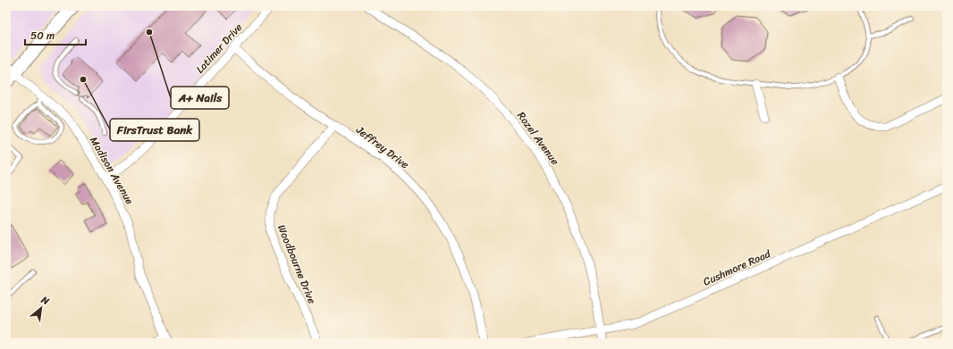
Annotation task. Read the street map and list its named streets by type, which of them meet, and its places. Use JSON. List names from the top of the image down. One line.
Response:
{"streets":{"street":["Latimer Drive","Rozel Avenue","Jeffrey Drive","Madison Avenue","Woodbourne Drive","Cushmore Road"]},"crossings":[["Latimer Drive","Jeffrey Drive"],["Latimer Drive","Madison Avenue"],["Rozel Avenue","Cushmore Road"],["Jeffrey Drive","Woodbourne Drive"]],"places":["A+ Nails","FirsTrust Bank"],"scale_bar":"50 m","north":"top right"}
